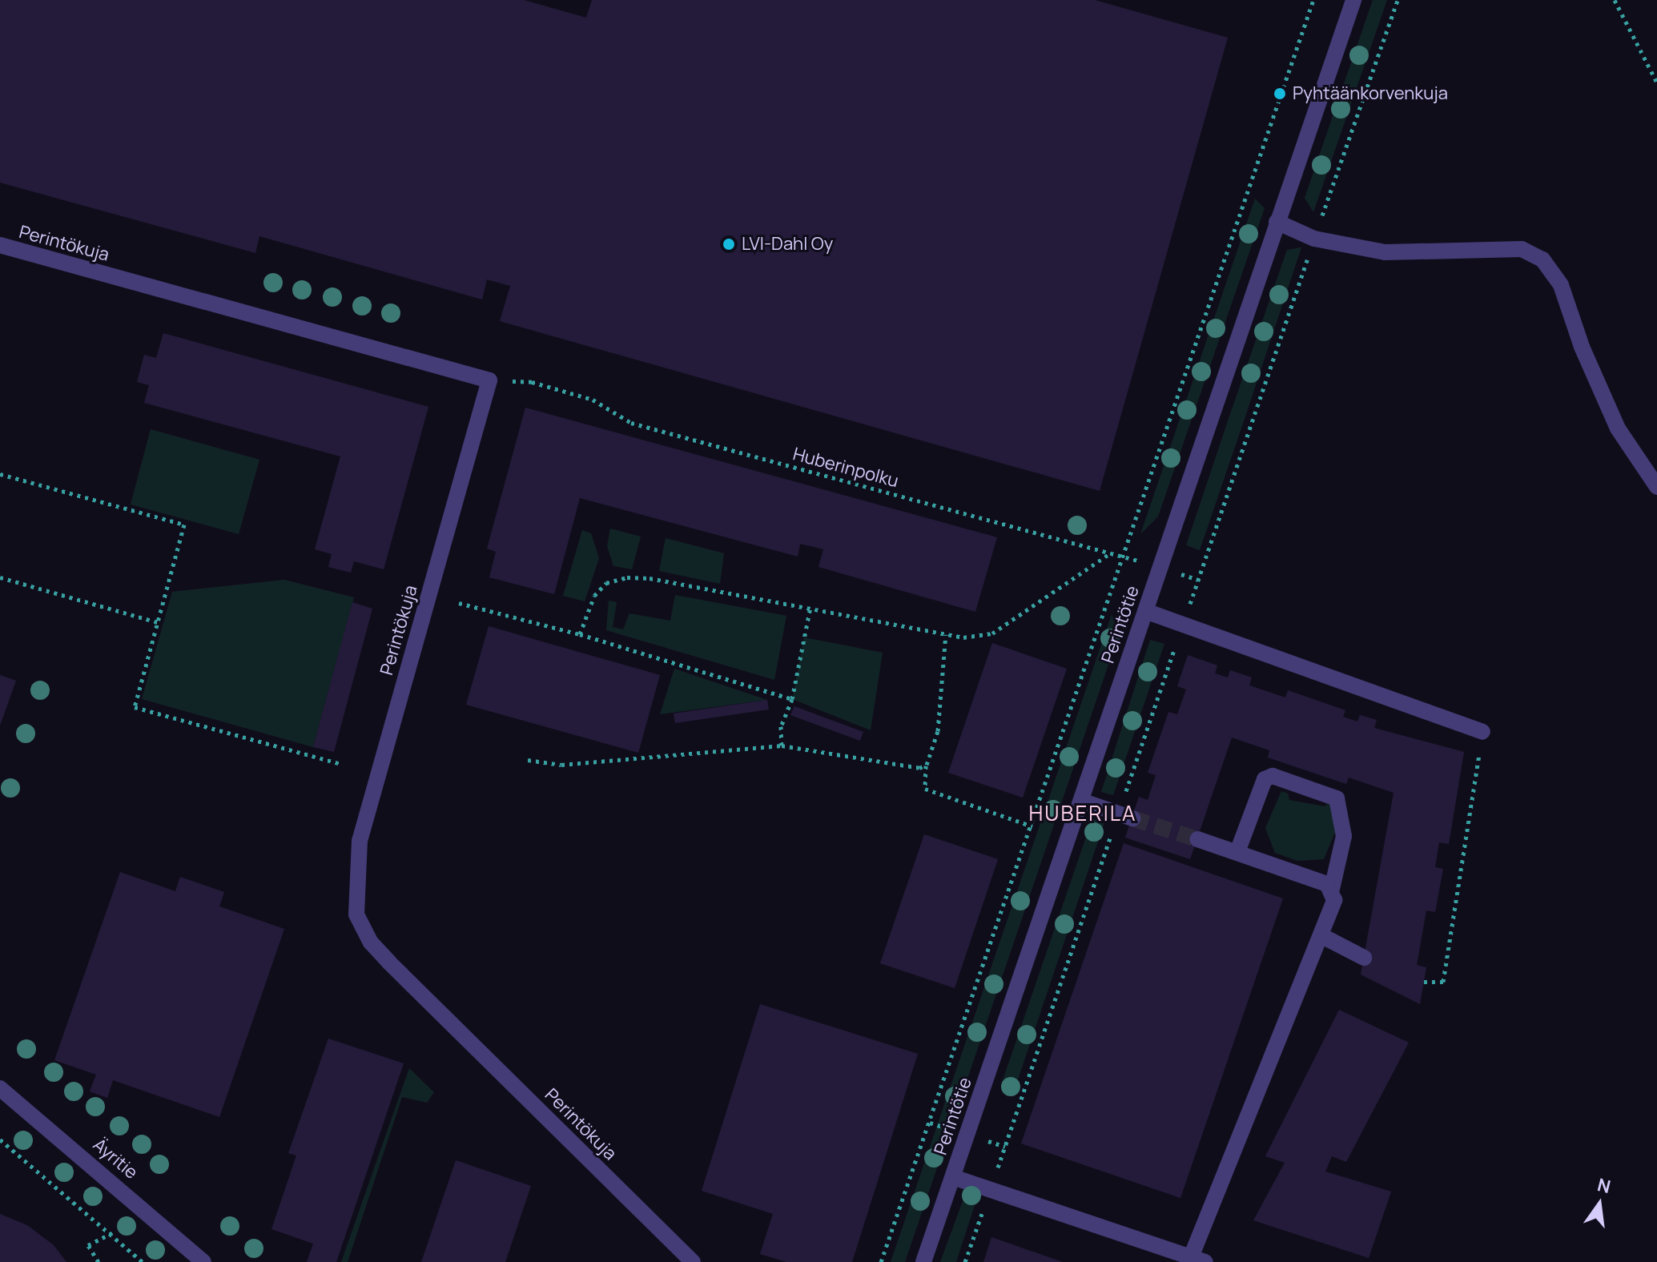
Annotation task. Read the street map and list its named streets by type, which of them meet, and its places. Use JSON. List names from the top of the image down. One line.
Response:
{"streets":{"street":["Perintökuja","Perintötie","Äyritie"],"path":["Huberinpolku"]},"crossings":[["Perintökuja","Huberinpolku"],["Huberinpolku","Perintötie"]],"districts":["HUBERILA"],"places":["Pyhtäänkorvenkuja","LVI-Dahl Oy"],"north":"top"}
